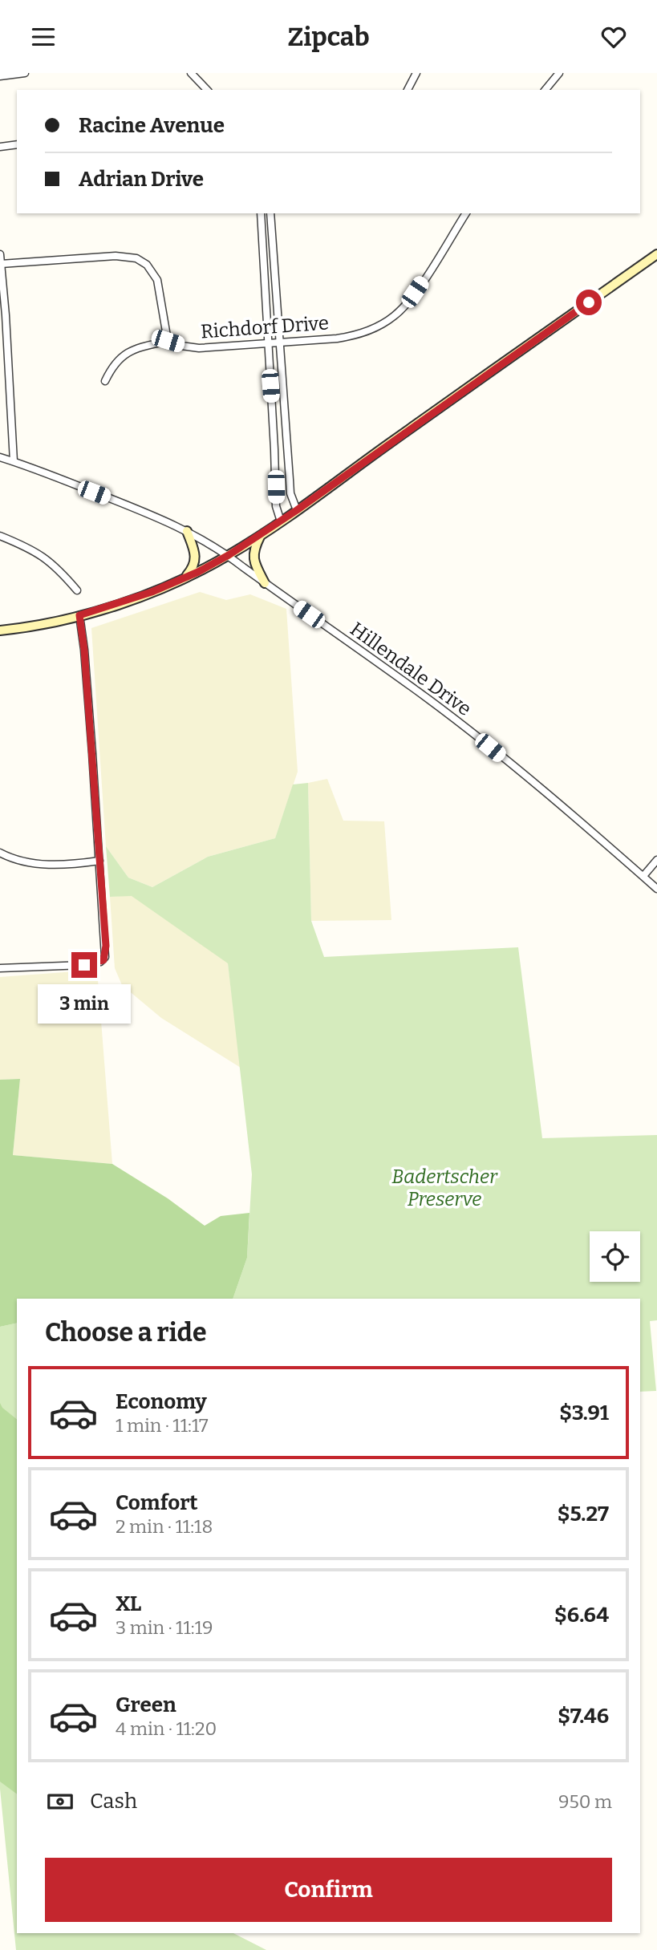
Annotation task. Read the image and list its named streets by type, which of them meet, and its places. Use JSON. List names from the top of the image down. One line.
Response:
{"streets":{"street":["Richdorf Drive","Hillendale Drive"]},"parks":["Badertscher Preserve"],"page":{"header":"Zipcab","banner":["Racine Avenue","Adrian Drive"],"bubble":"3 min","heading":"Choose a ride","list":[{"name":"Economy","note":"1 min · 11:17","value":"$3.91"},{"name":"Comfort","note":"2 min · 11:18","value":"$5.27"},{"name":"XL","note":"3 min · 11:19","value":"$6.64"},{"name":"Green","note":"4 min · 11:20","value":"$7.46"}],"pay":["Cash","950 m"],"buttons":"Confirm"}}
